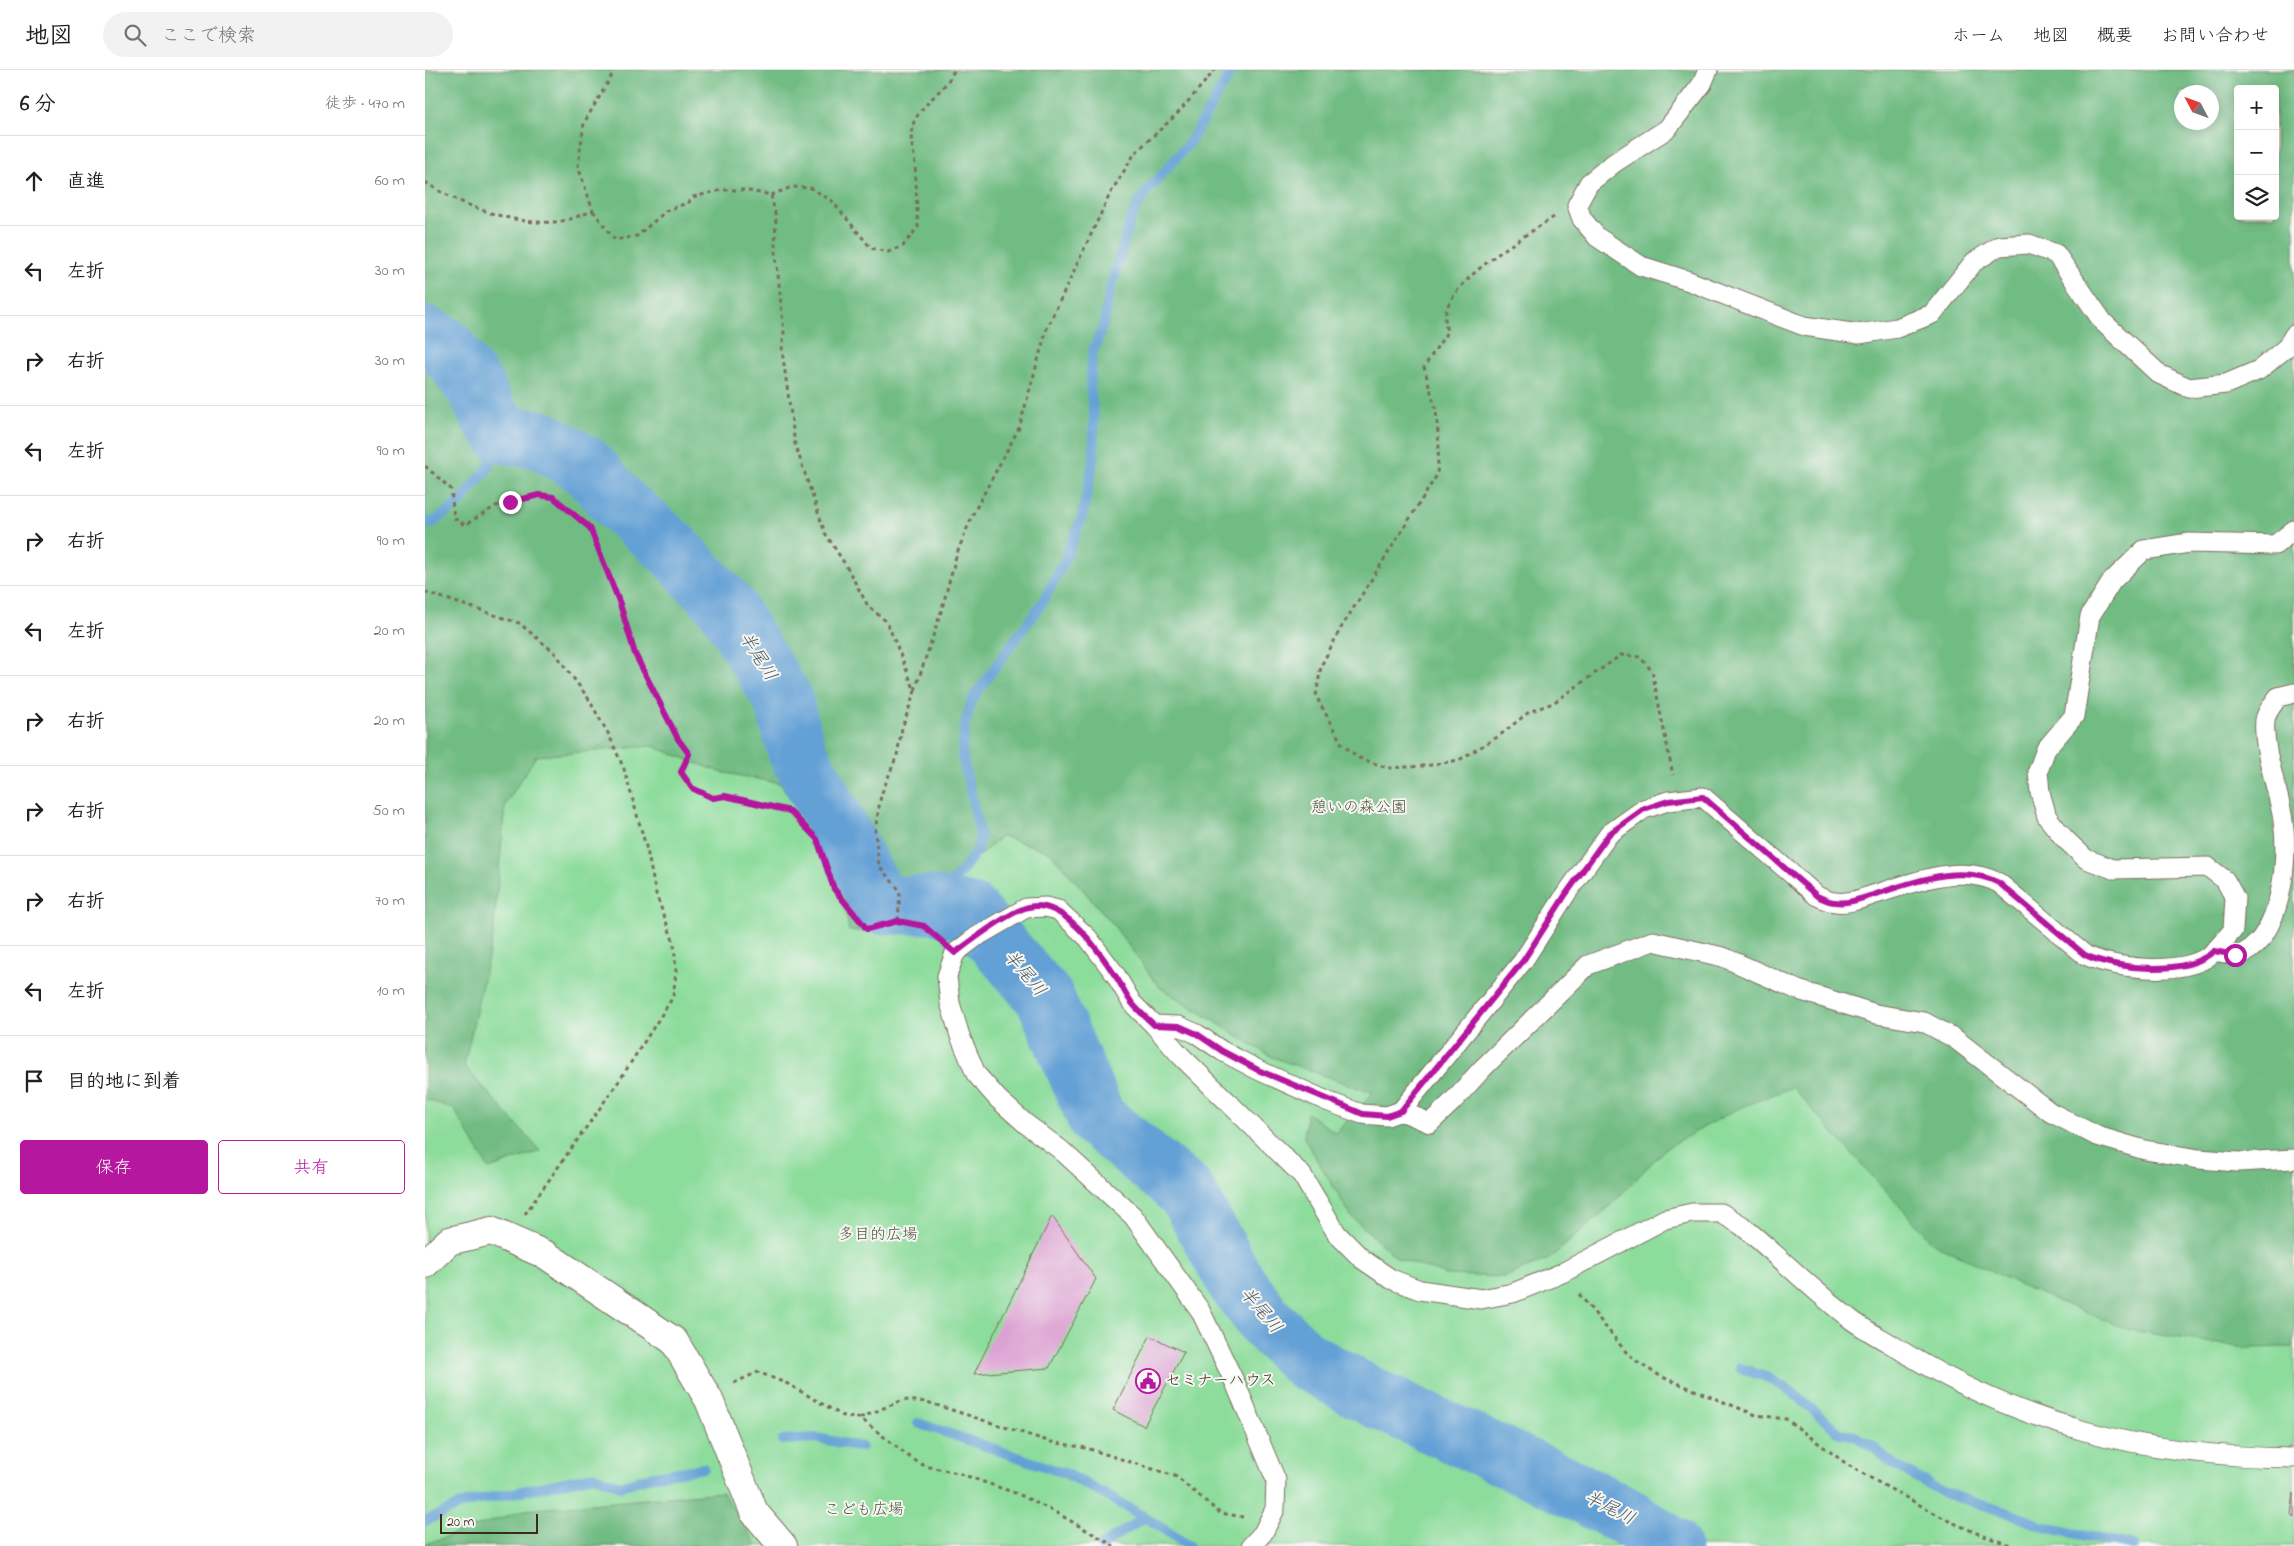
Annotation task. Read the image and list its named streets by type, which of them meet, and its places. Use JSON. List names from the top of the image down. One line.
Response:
{"water":["半尾川"],"parks":["憩いの森公園","多目的広場","こども広場"],"places":{"public building":["セミナーハウス"]},"scale_bar":"20 m","north":"top left","page":{"header":"地図","search":"ここで検索","nav":["ホーム","地図","概要","お問い合わせ"],"heading":["6 分","徒歩 · 470 m"],"map_buttons":["+","−"],"list":[["直進","60 m"],["左折","30 m"],["右折","30 m"],["左折","90 m"],["右折","90 m"],["左折","20 m"],["右折","20 m"],["右折","50 m"],["右折","70 m"],["左折","10 m"],"目的地に到着"],"buttons":["保存","共有"],"scale":"20 m"}}
